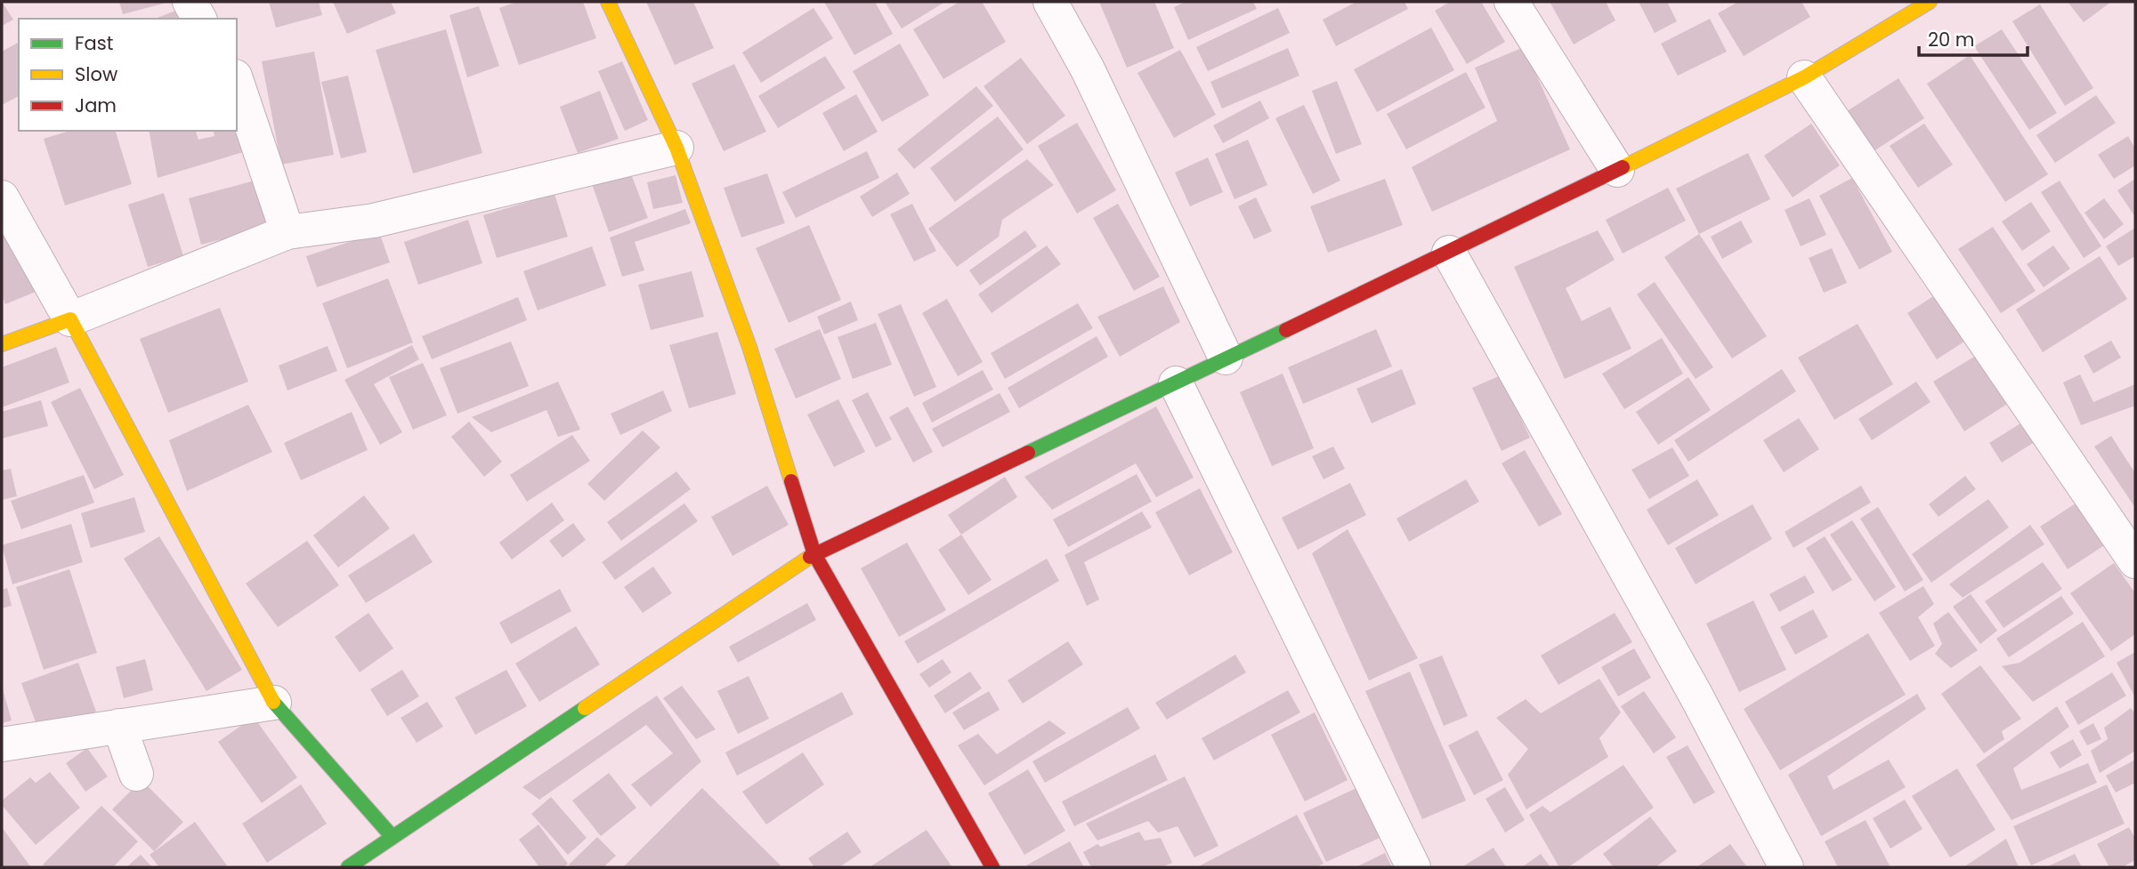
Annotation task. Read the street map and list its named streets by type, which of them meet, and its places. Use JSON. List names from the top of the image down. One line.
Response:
{"legend":["Fast","Slow","Jam"],"scale_bar":"20 m"}
